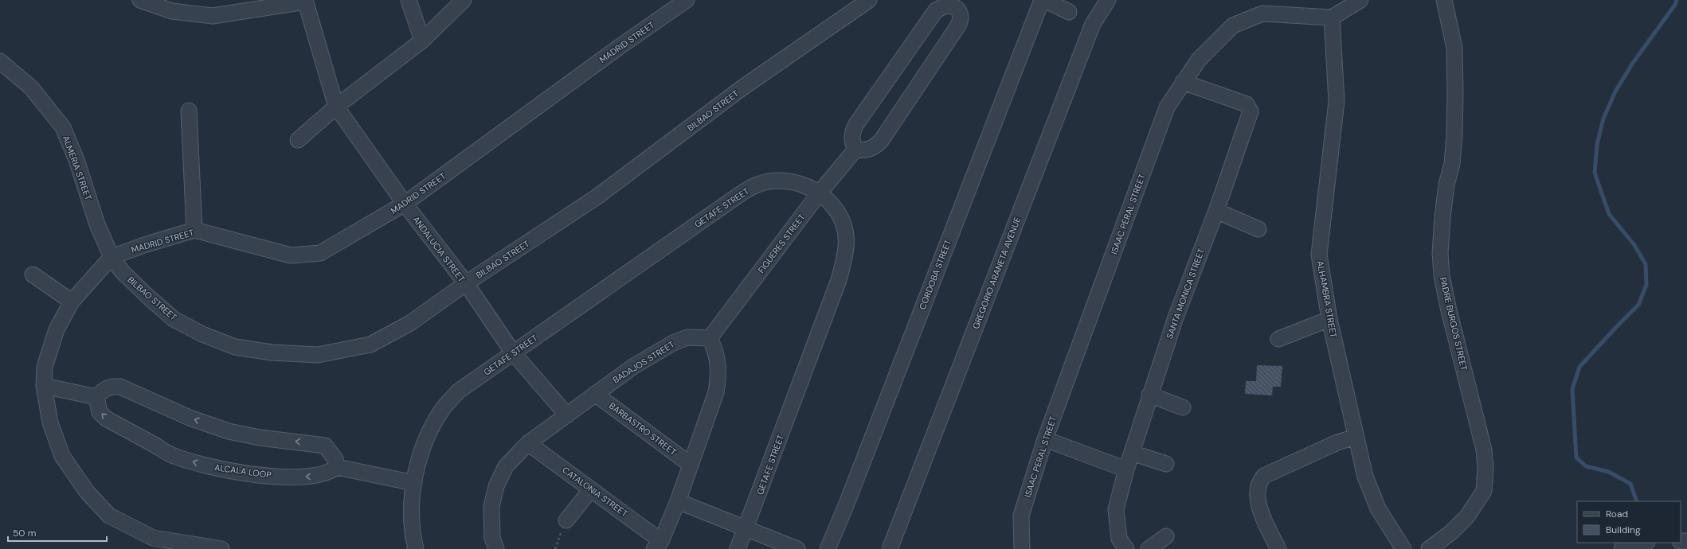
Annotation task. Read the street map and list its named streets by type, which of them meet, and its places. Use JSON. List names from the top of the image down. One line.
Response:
{"streets":{"street":["MADRID STREET","BILBAO STREET","ALMERIA STREET","GETAFE STREET","ISAAC PERAL STREET","FIGUERES STREET","ANDALUCIA STREET","GREGORIO ARANETA AVENUE","CORDOBA STREET","SANTA MONICA STREET","ALHAMBRA STREET","PADRE BURGOS STREET","BADAJOS STREET","BARBASTRO STREET","ALCALA LOOP","CATALONIA STREET"]},"crossings":[["MADRID STREET","BILBAO STREET"],["MADRID STREET","ALMERIA STREET"],["MADRID STREET","ANDALUCIA STREET"],["BILBAO STREET","ALMERIA STREET"],["BILBAO STREET","ANDALUCIA STREET"],["GETAFE STREET","FIGUERES STREET"],["GETAFE STREET","ANDALUCIA STREET"],["ISAAC PERAL STREET","SANTA MONICA STREET"],["ISAAC PERAL STREET","ALHAMBRA STREET"],["FIGUERES STREET","BADAJOS STREET"],["ANDALUCIA STREET","BADAJOS STREET"],["BADAJOS STREET","BARBASTRO STREET"],["BADAJOS STREET","CATALONIA STREET"]],"legend":["Road","Building"],"scale_bar":"50 m"}
